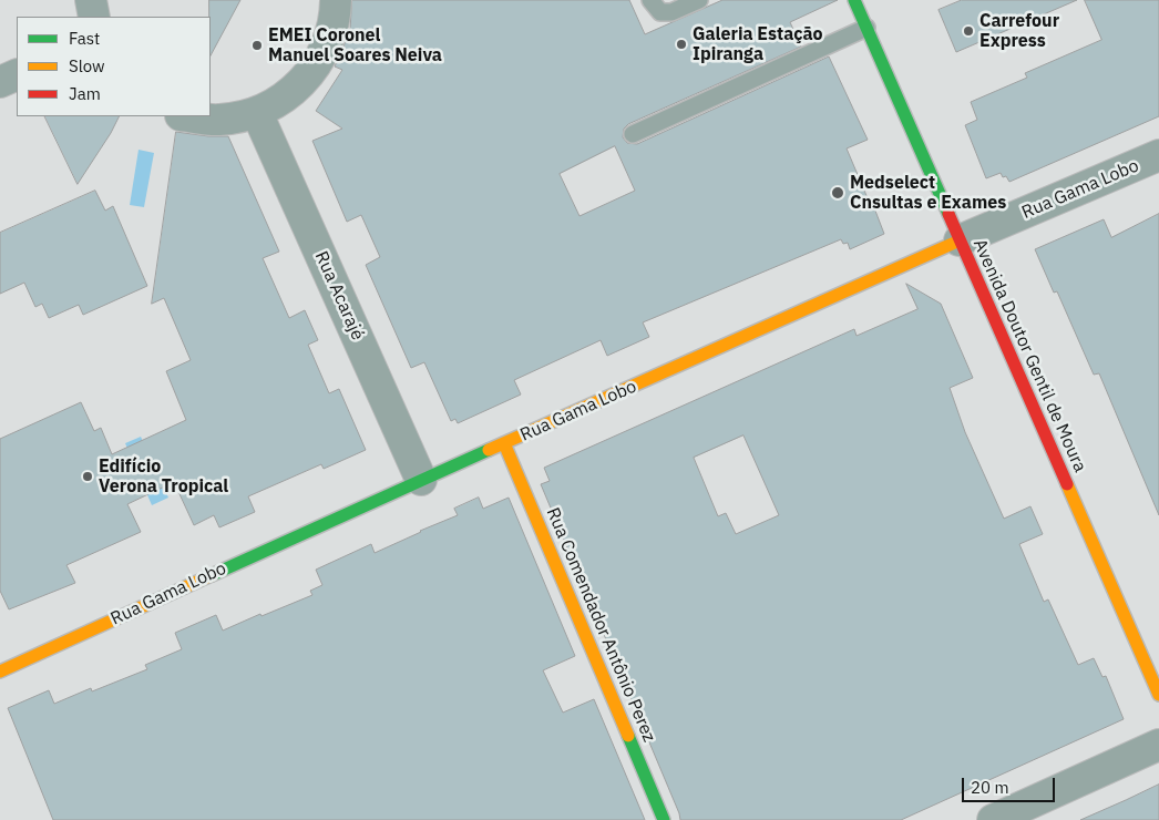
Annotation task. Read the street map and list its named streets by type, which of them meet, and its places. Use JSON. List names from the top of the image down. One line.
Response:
{"streets":{"street":["Rua Gama Lobo","Rua Acarajé","Avenida Doutor Gentil de Moura","Rua Comendador Antônio Perez"]},"crossings":[["Rua Gama Lobo","Rua Acarajé"],["Rua Gama Lobo","Avenida Doutor Gentil de Moura"],["Rua Gama Lobo","Rua Comendador Antônio Perez"]],"places":["Carrefour Express","Galeria Estação Ipiranga","EMEI Coronel Manuel Soares Neiva","Medselect Cnsultas e Exames","Edifício Verona Tropical"],"legend":["Fast","Slow","Jam"],"scale_bar":"20 m"}
